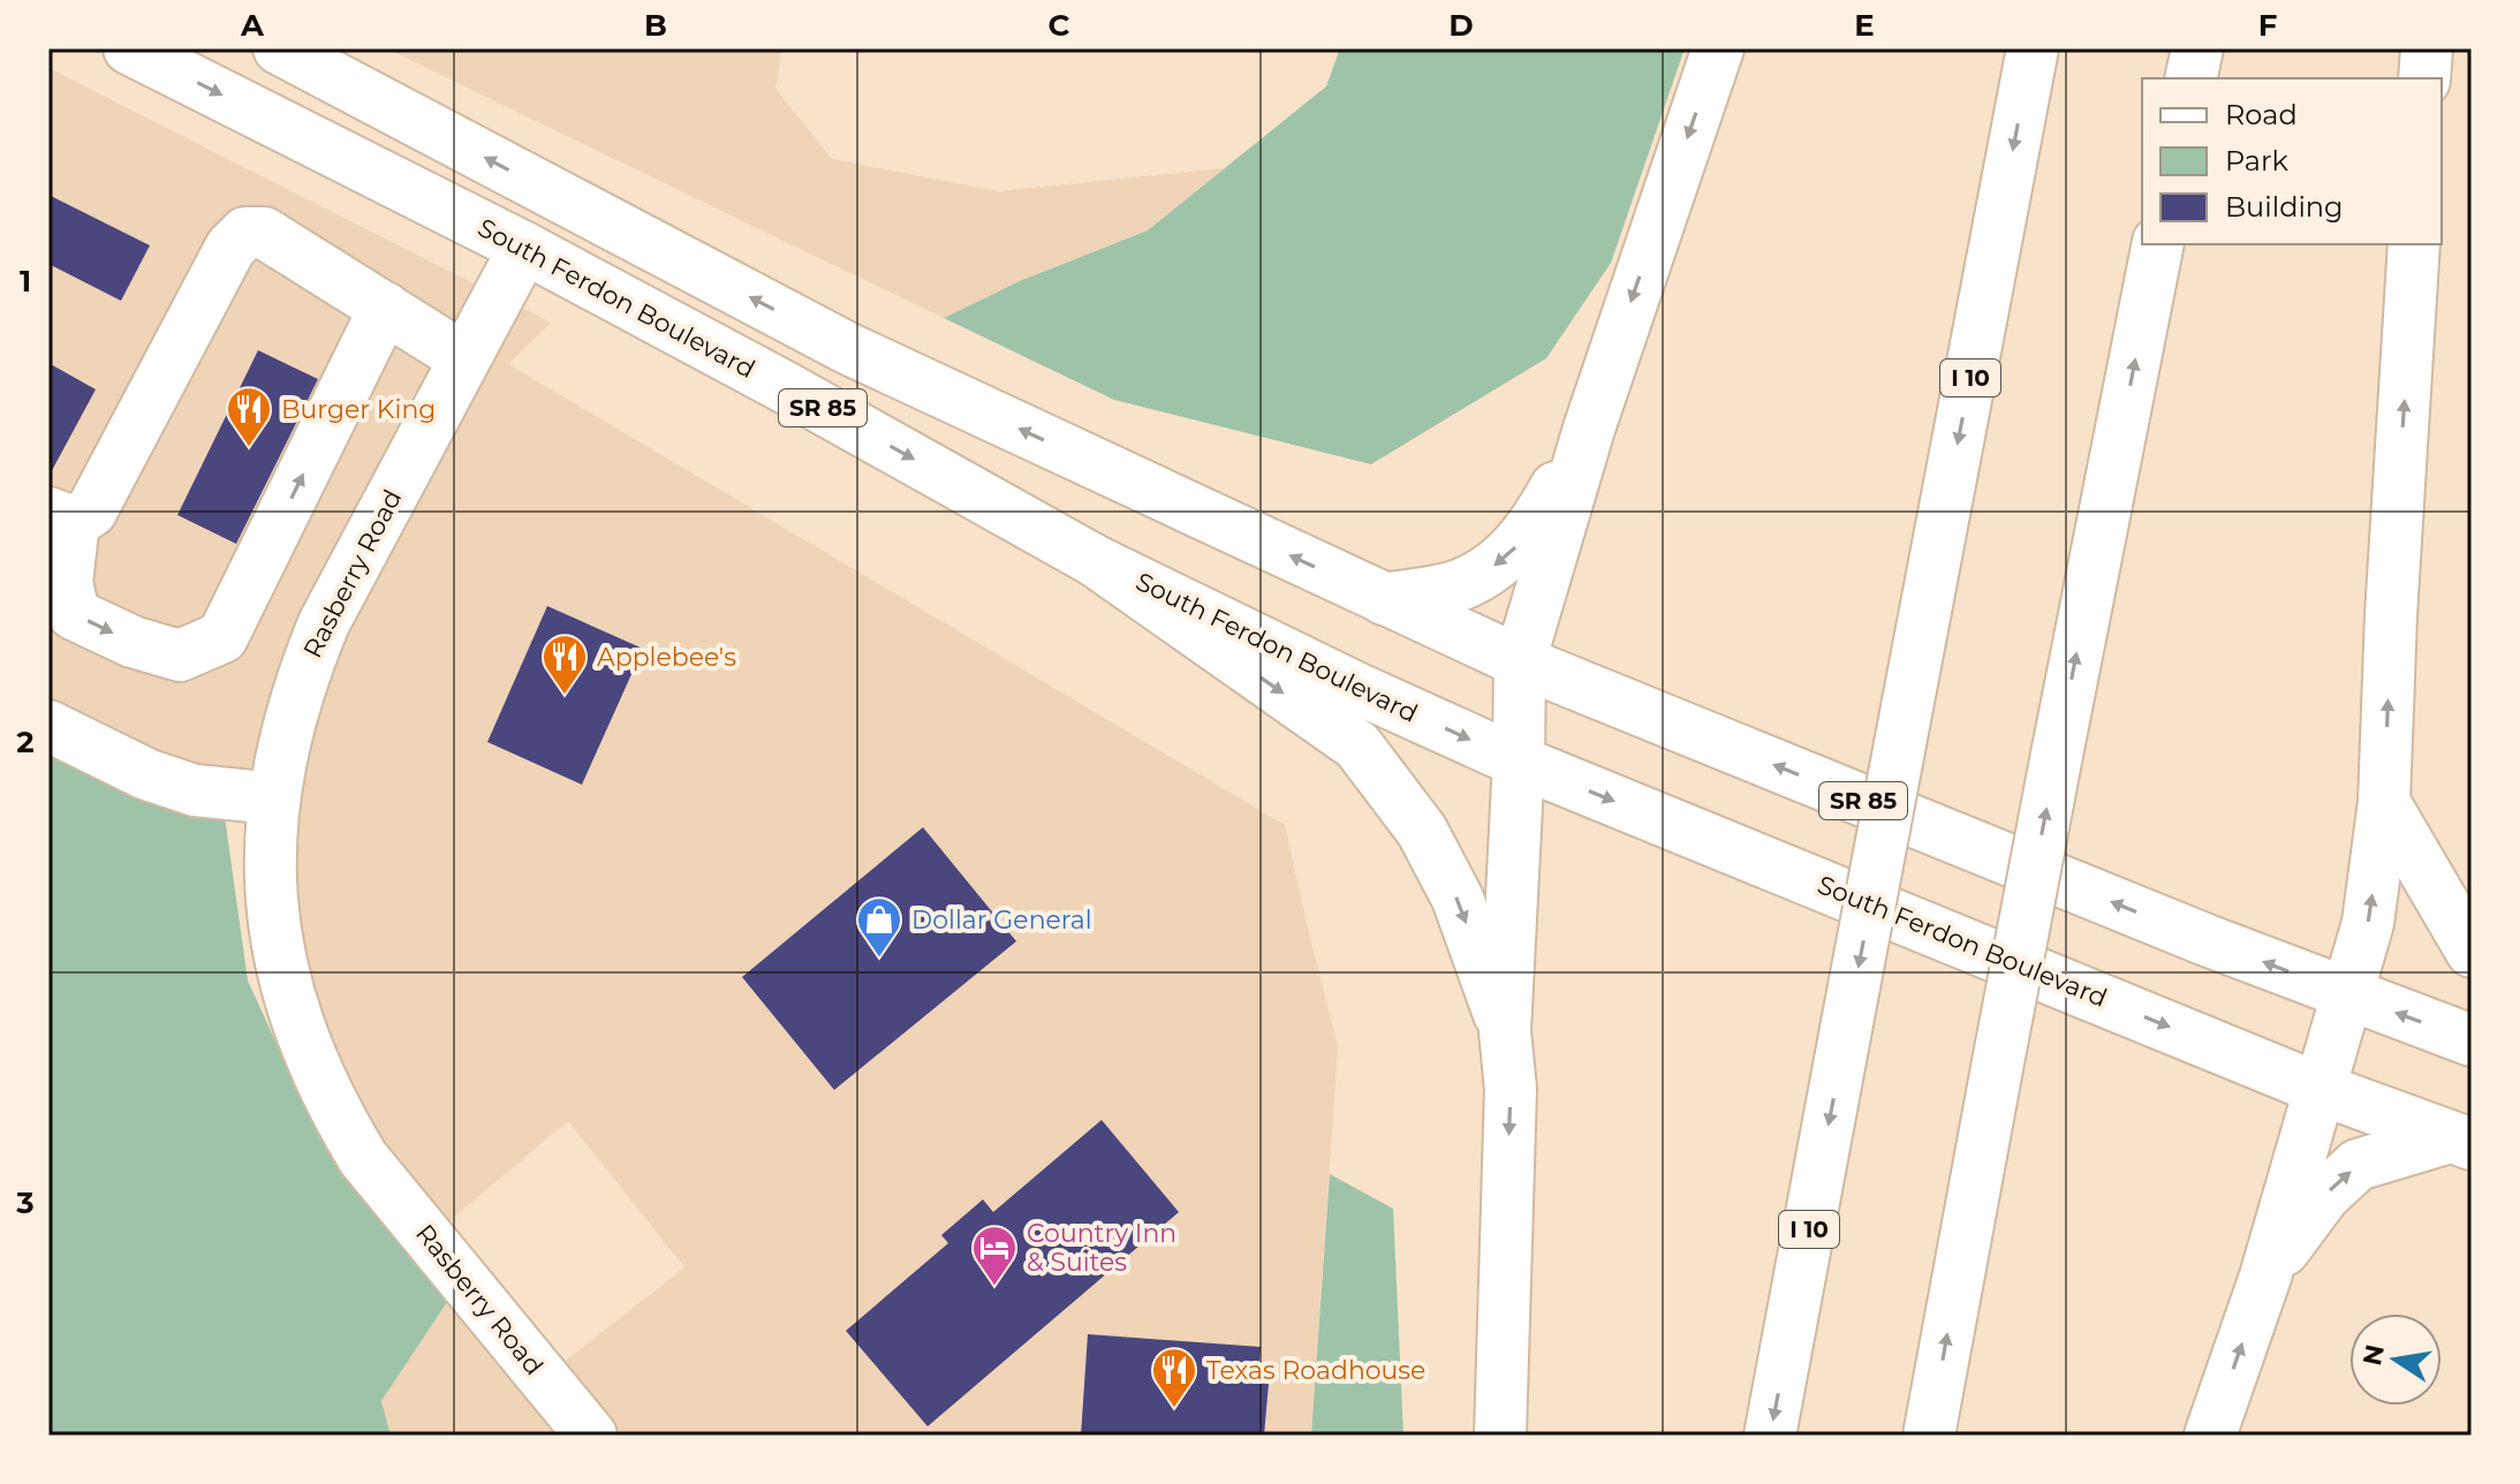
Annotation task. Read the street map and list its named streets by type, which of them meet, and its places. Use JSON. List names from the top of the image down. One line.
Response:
{"streets":{"main road":["South Ferdon Boulevard","I 10","SR 85","Rasberry Road"]},"crossings":[["South Ferdon Boulevard","Rasberry Road"]],"places":{"restaurant":["Burger King","Applebee's","Texas Roadhouse"],"shop":["Dollar General"],"hotel":["Country Inn & Suites"]},"legend":["Road","Park","Building"],"north":"left","grid":{"columns":["A","B","C","D","E","F"],"rows":["1","2","3"]}}
